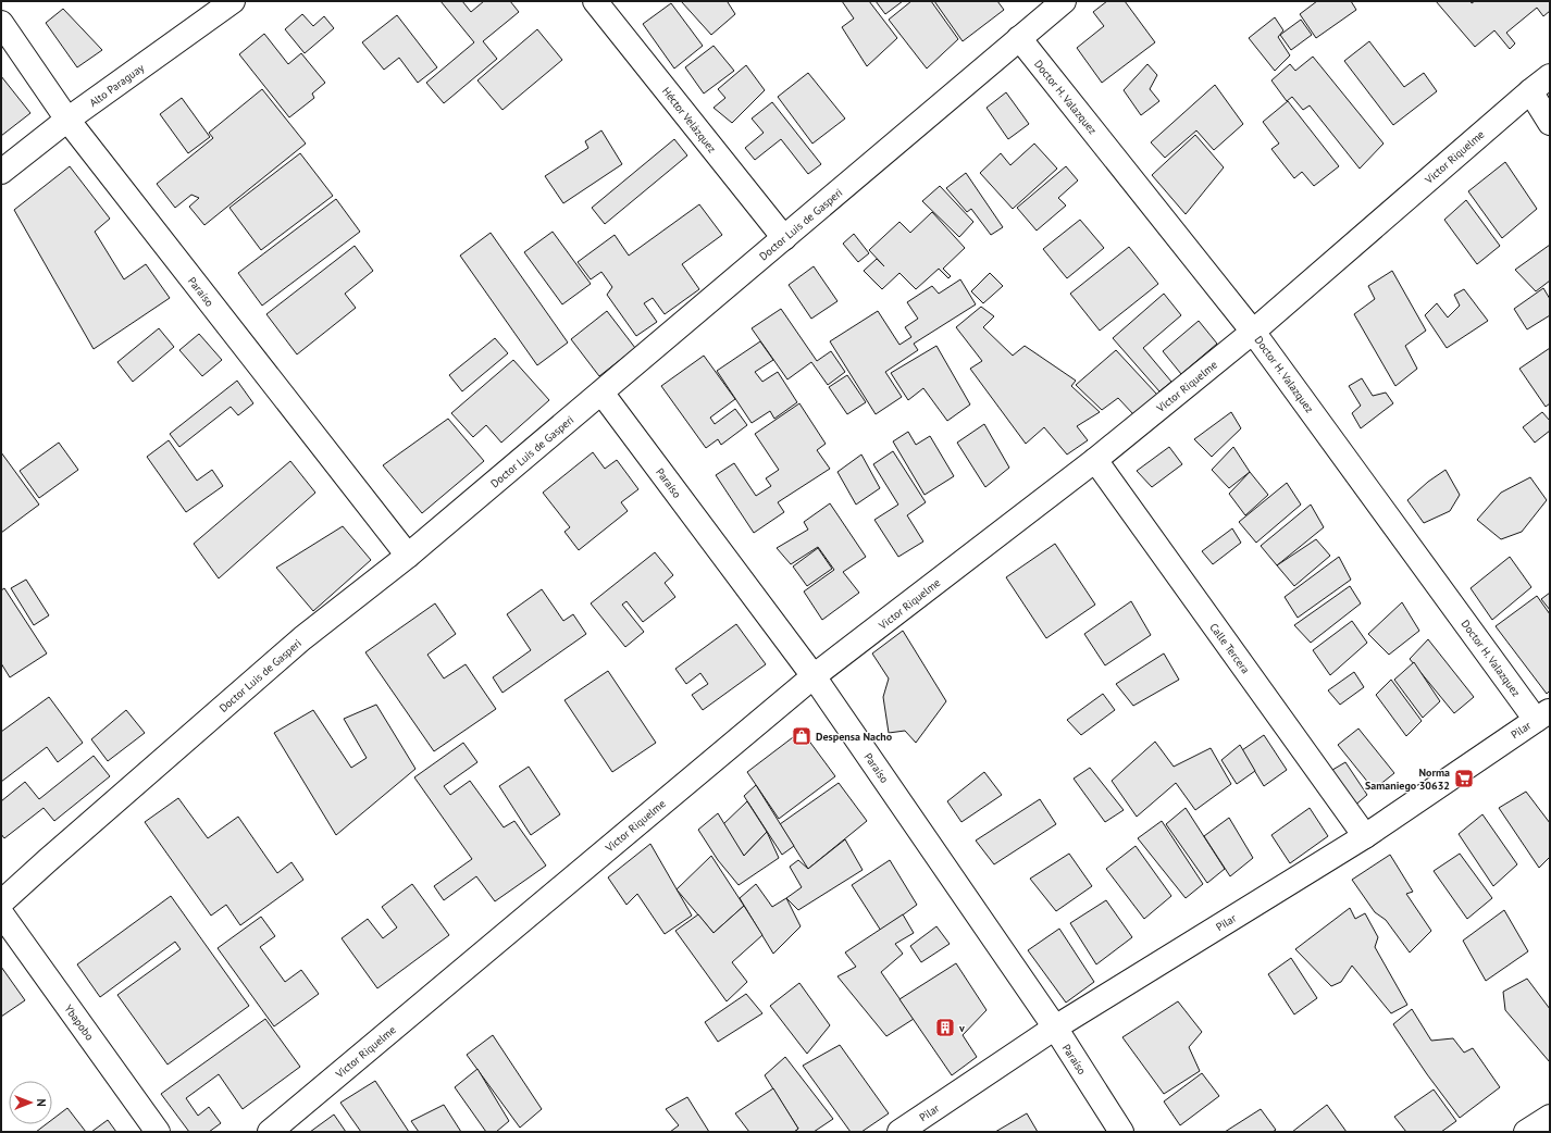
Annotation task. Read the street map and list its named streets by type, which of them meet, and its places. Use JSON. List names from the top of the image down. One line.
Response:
{"streets":{"street":["Alto Paraguay","Doctor H. Valazquez","Héctor Velázquez","Victor Riquelme","Doctor Luis de Gasperi","Paraíso","Calle Tercera","Pilar","Ybapobo"]},"crossings":[["Alto Paraguay","Paraíso"],["Doctor H. Valazquez","Victor Riquelme"],["Doctor H. Valazquez","Doctor Luis de Gasperi"],["Doctor H. Valazquez","Pilar"],["Héctor Velázquez","Doctor Luis de Gasperi"],["Victor Riquelme","Paraíso"],["Victor Riquelme","Calle Tercera"],["Doctor Luis de Gasperi","Paraíso"],["Paraíso","Pilar"],["Calle Tercera","Pilar"]],"places":{"shop":["Despensa Nacho"],"supermarket":["Norma Samaniego 30632"],"building":["v"]},"north":"right"}
